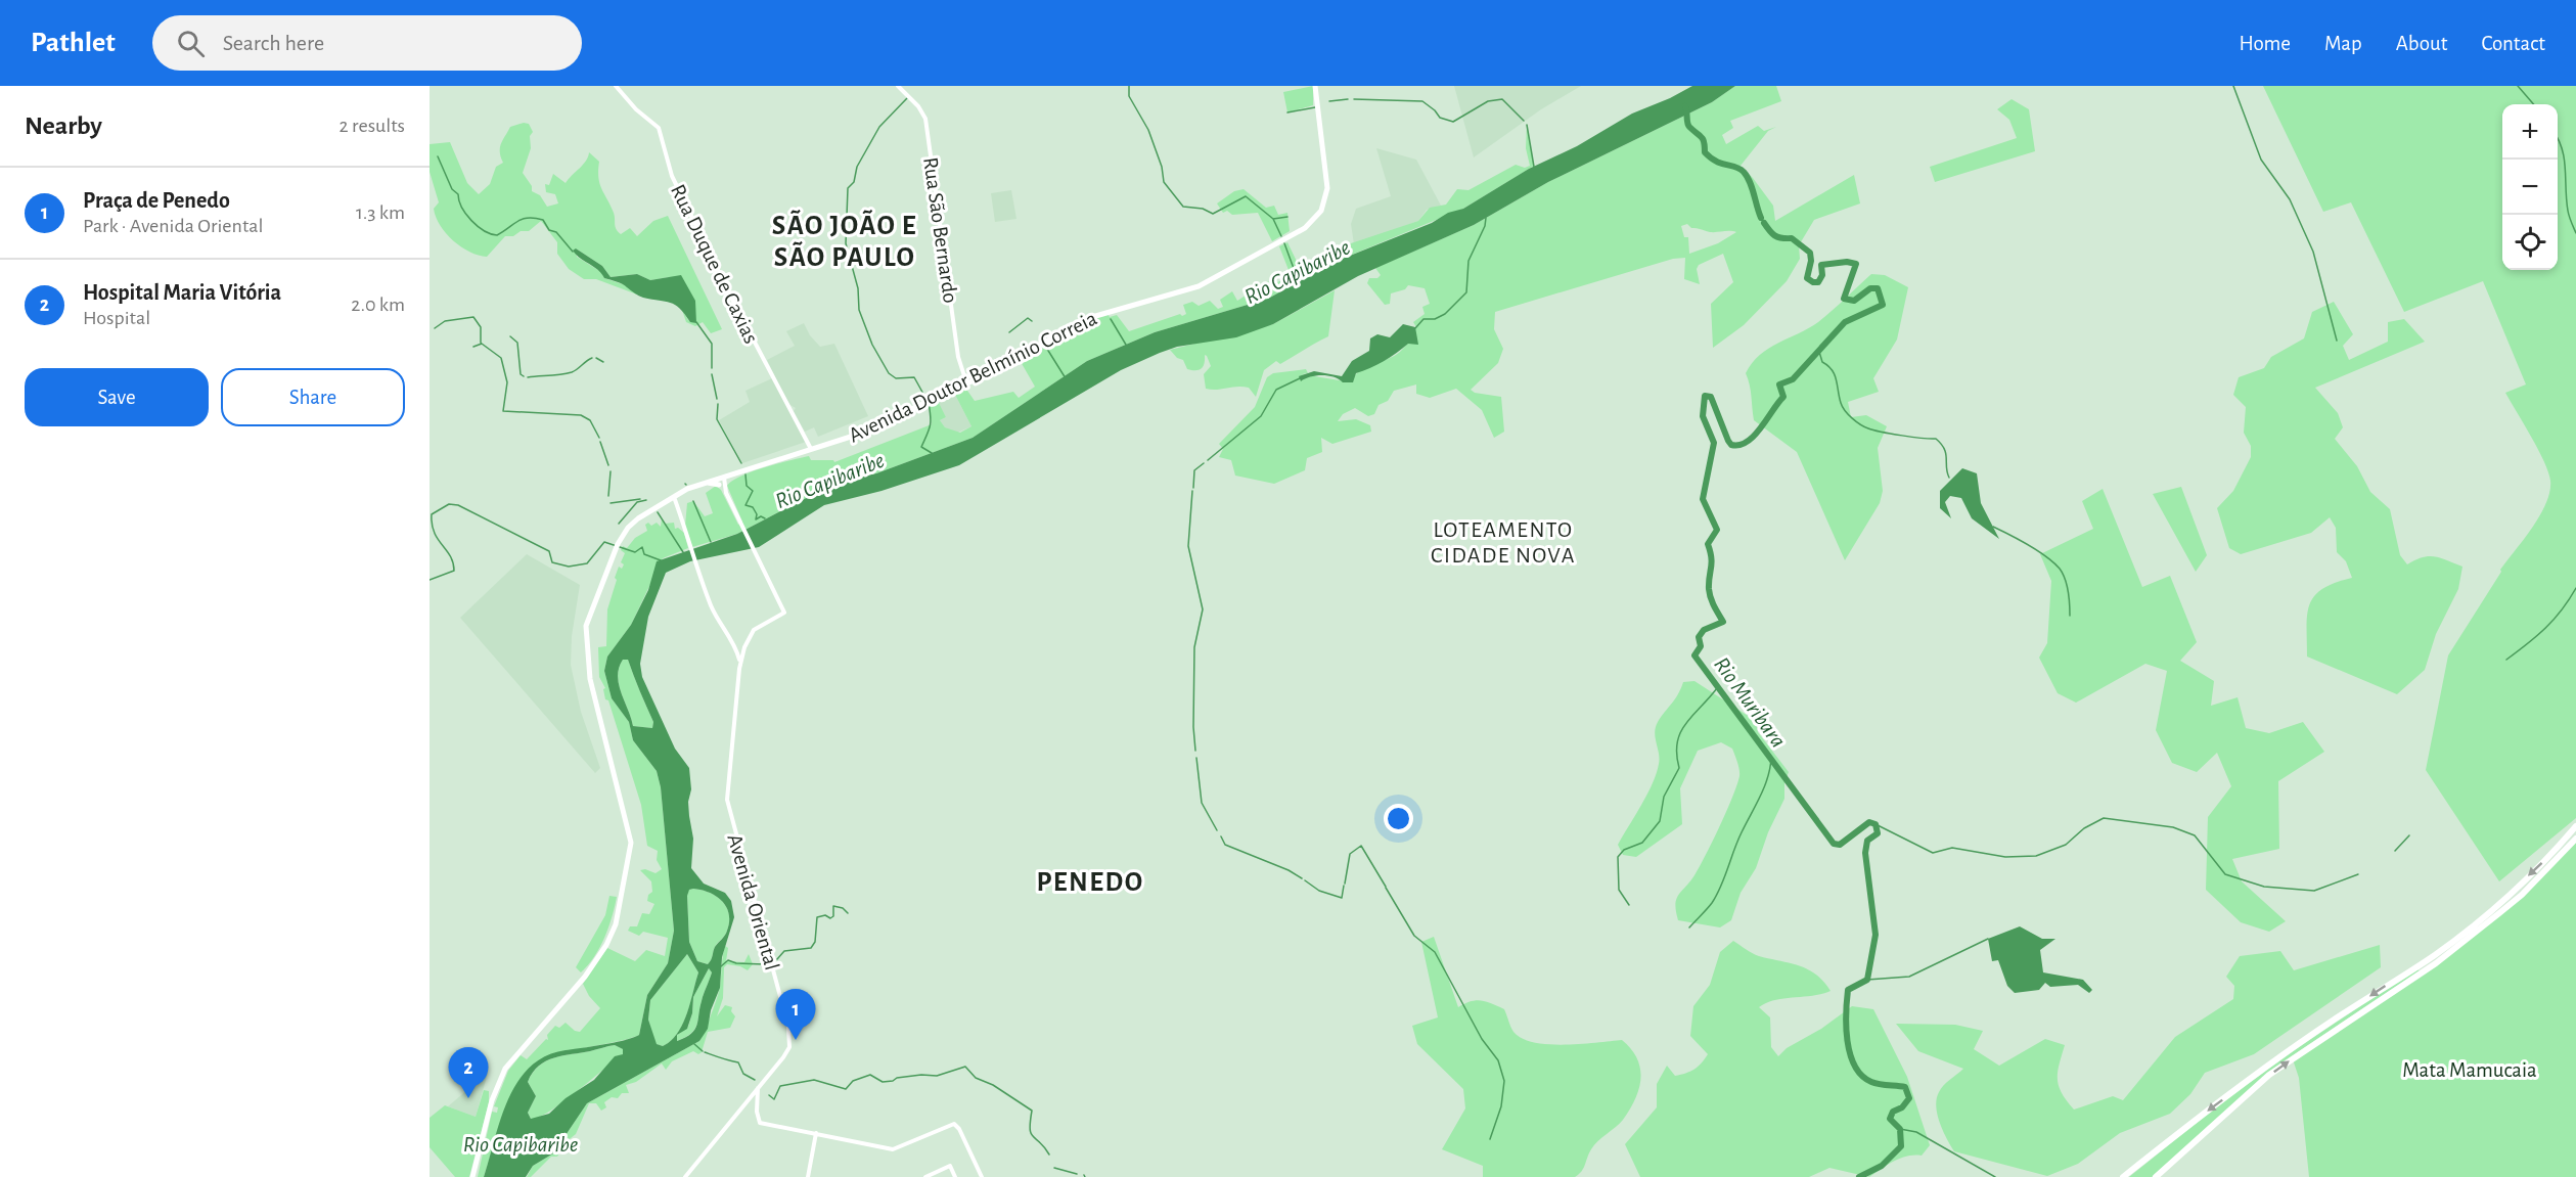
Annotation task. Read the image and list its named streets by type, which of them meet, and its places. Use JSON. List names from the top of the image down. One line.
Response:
{"streets":{"main road":["Avenida Doutor Belmínio Correia"],"street":["Rua São Bernardo","Rua Duque de Caxias","Avenida Oriental"]},"crossings":[["Rua São Bernardo","Avenida Doutor Belmínio Correia"],["Rua Duque de Caxias","Avenida Doutor Belmínio Correia"]],"districts":["SÃO JOÃO E SÃO PAULO","LOTEAMENTO CIDADE NOVA","PENEDO"],"water":["Rio Capibaribe","Rio Muribara"],"parks":["Mata Mamucaia"],"page":{"header":"Pathlet","search":"Search here","nav":["Home","Map","About","Contact"],"heading":["Nearby","2 results"],"map_buttons":["+","−"],"list":[{"mark":"1","name":"Praça de Penedo","note":"Park · Avenida Oriental","value":"1.3 km"},{"mark":"2","name":"Hospital Maria Vitória","note":"Hospital","value":"2.0 km"}],"buttons":["Save","Share"],"pins":["1","2"]}}
